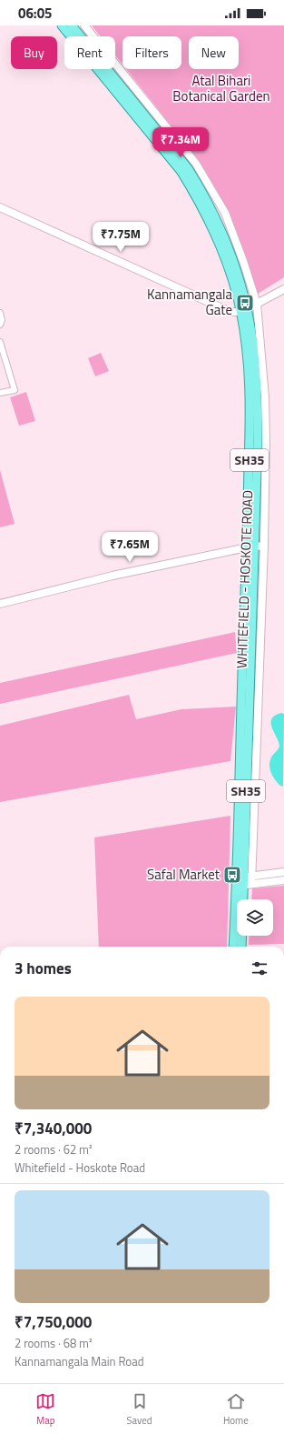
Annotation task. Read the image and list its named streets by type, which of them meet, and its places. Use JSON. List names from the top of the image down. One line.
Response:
{"streets":{"main road":["SH35","WHITEFIELD - HOSKOTE ROAD"]},"parks":["Atal Bihari Botanical Garden"],"places":{"bus stop":["Kannamangala Gate","Safal Market"]},"page":{"status":"06:05","chip":["Buy","Rent","Filters","New"],"price":["₹7.34M","₹7.75M","₹7.65M"],"heading":"3 homes","list":[{"name":"₹7,340,000","note":"2 rooms · 62 m² · Whitefield - Hoskote Road"},{"name":"₹7,750,000","note":"2 rooms · 68 m² · Kannamangala Main Road"}],"tabs":["Map","Saved","Home"]}}
